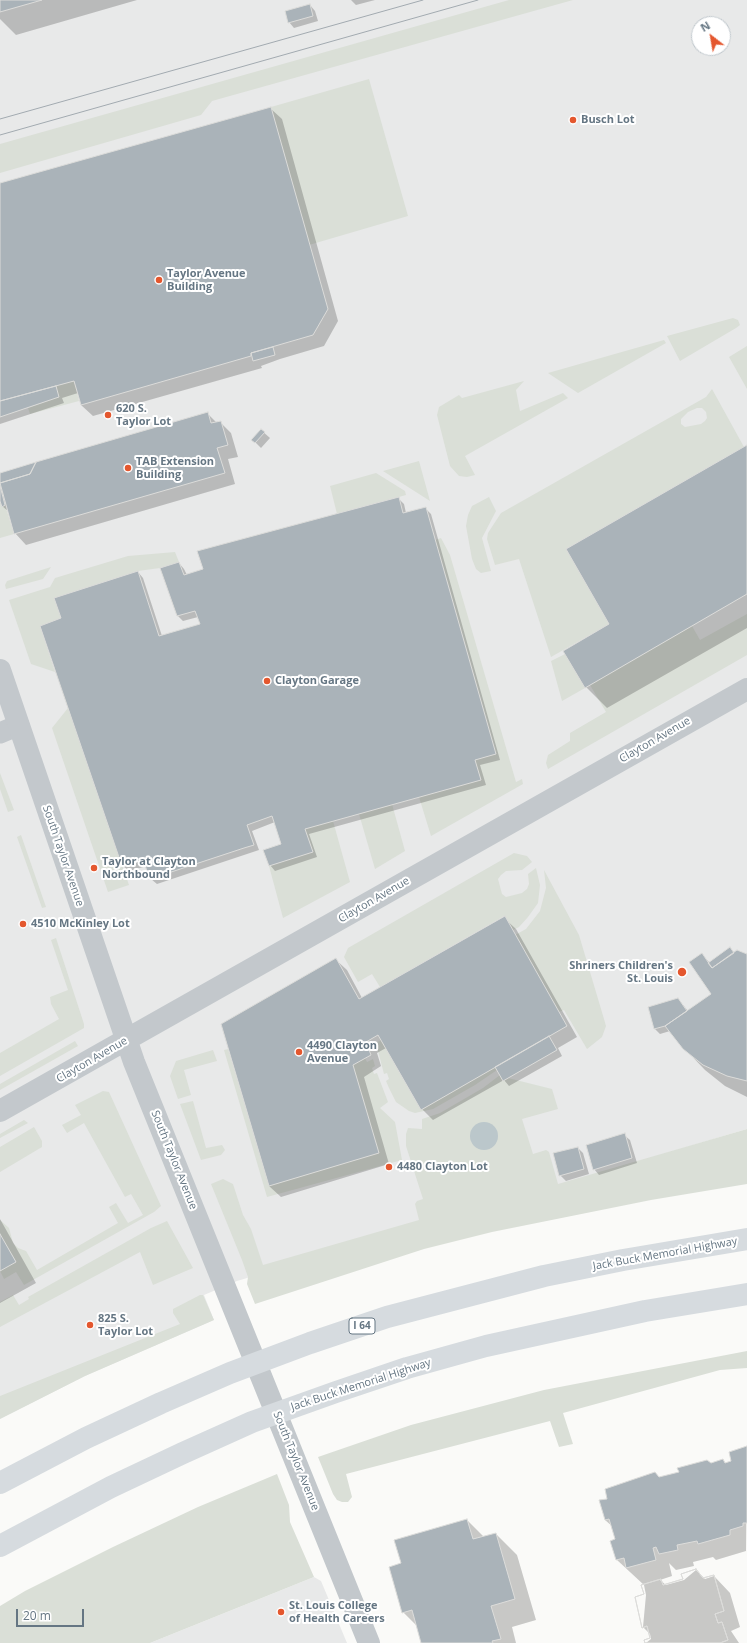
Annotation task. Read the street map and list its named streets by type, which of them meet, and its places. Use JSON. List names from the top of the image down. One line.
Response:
{"streets":{"highway":["Jack Buck Memorial Highway","I 64"],"street":["Clayton Avenue","South Taylor Avenue"]},"crossings":[["Clayton Avenue","South Taylor Avenue"]],"places":["Busch Lot","Taylor Avenue Building","620 S. Taylor Lot","TAB Extension Building","Clayton Garage","Taylor at Clayton Northbound","4510 McKinley Lot","Shriners Children's St. Louis","4490 Clayton Avenue","4480 Clayton Lot","825 S. Taylor Lot","St. Louis College of Health Careers"],"scale_bar":"20 m","north":"top left"}
